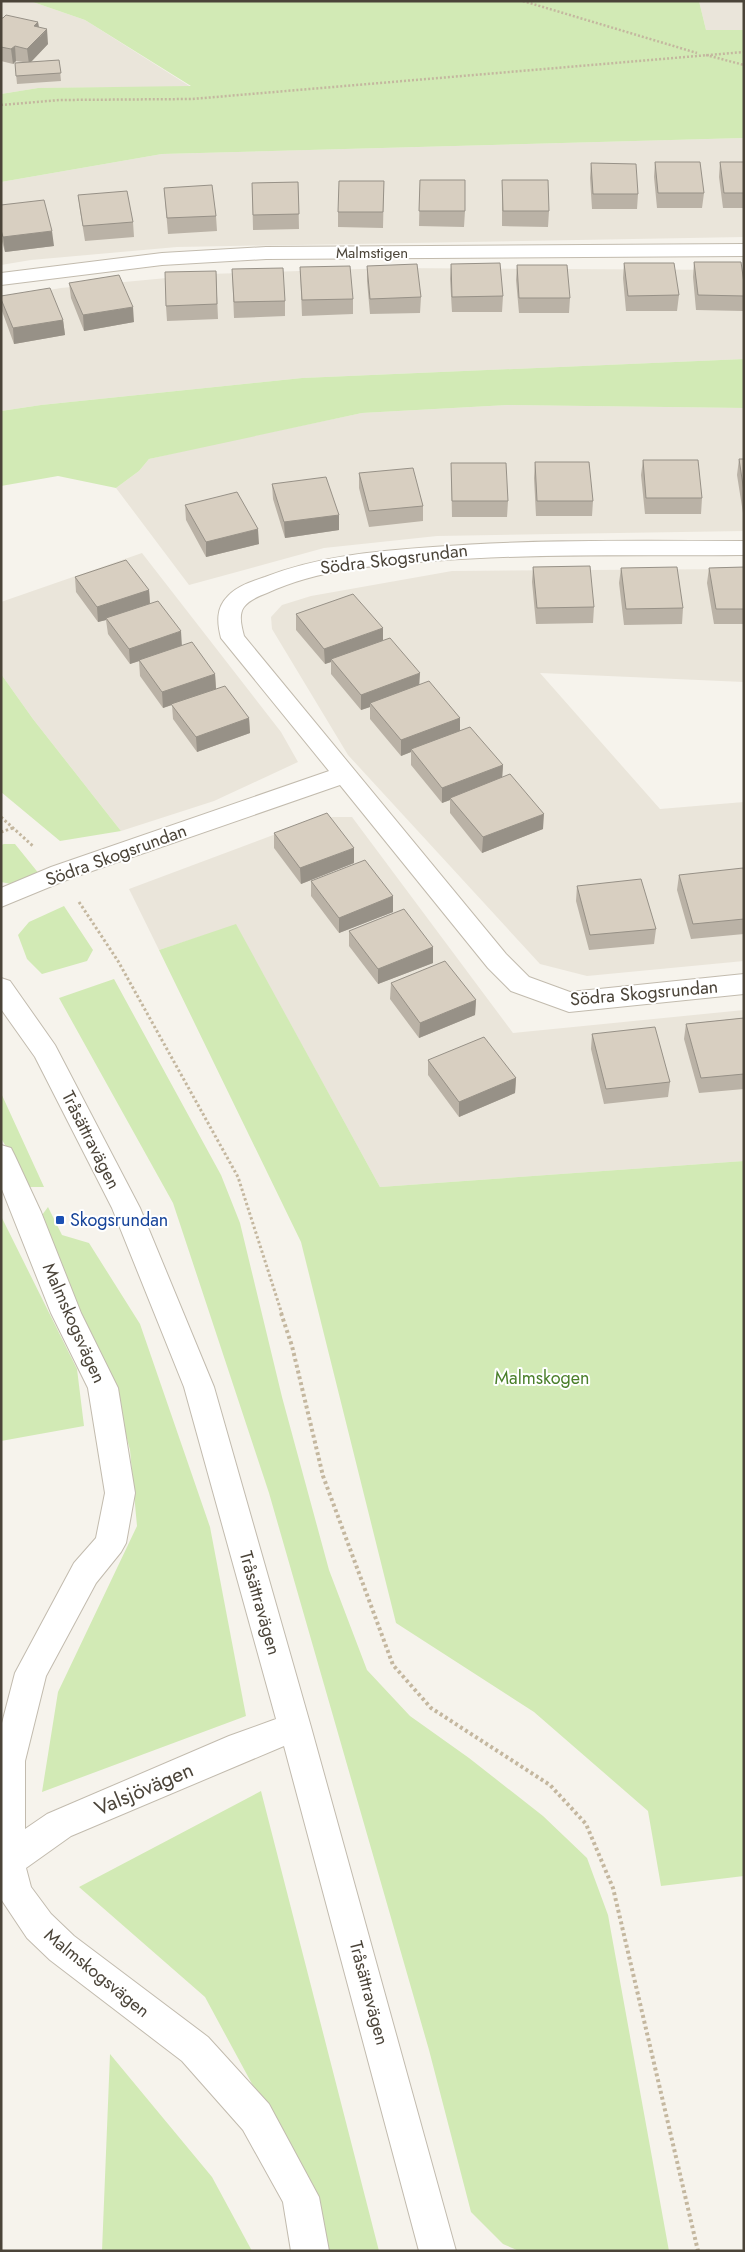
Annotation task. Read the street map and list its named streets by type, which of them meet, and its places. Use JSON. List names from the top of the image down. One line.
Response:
{"streets":{"street":["Malmstigen","Södra Skogsrundan","Tråsättravägen","Malmskogsvägen","Valsjövägen"]},"crossings":[["Tråsättravägen","Valsjövägen"],["Malmskogsvägen","Valsjövägen"]],"parks":["Malmskogen"],"places":{"transit":["Skogsrundan"]}}
